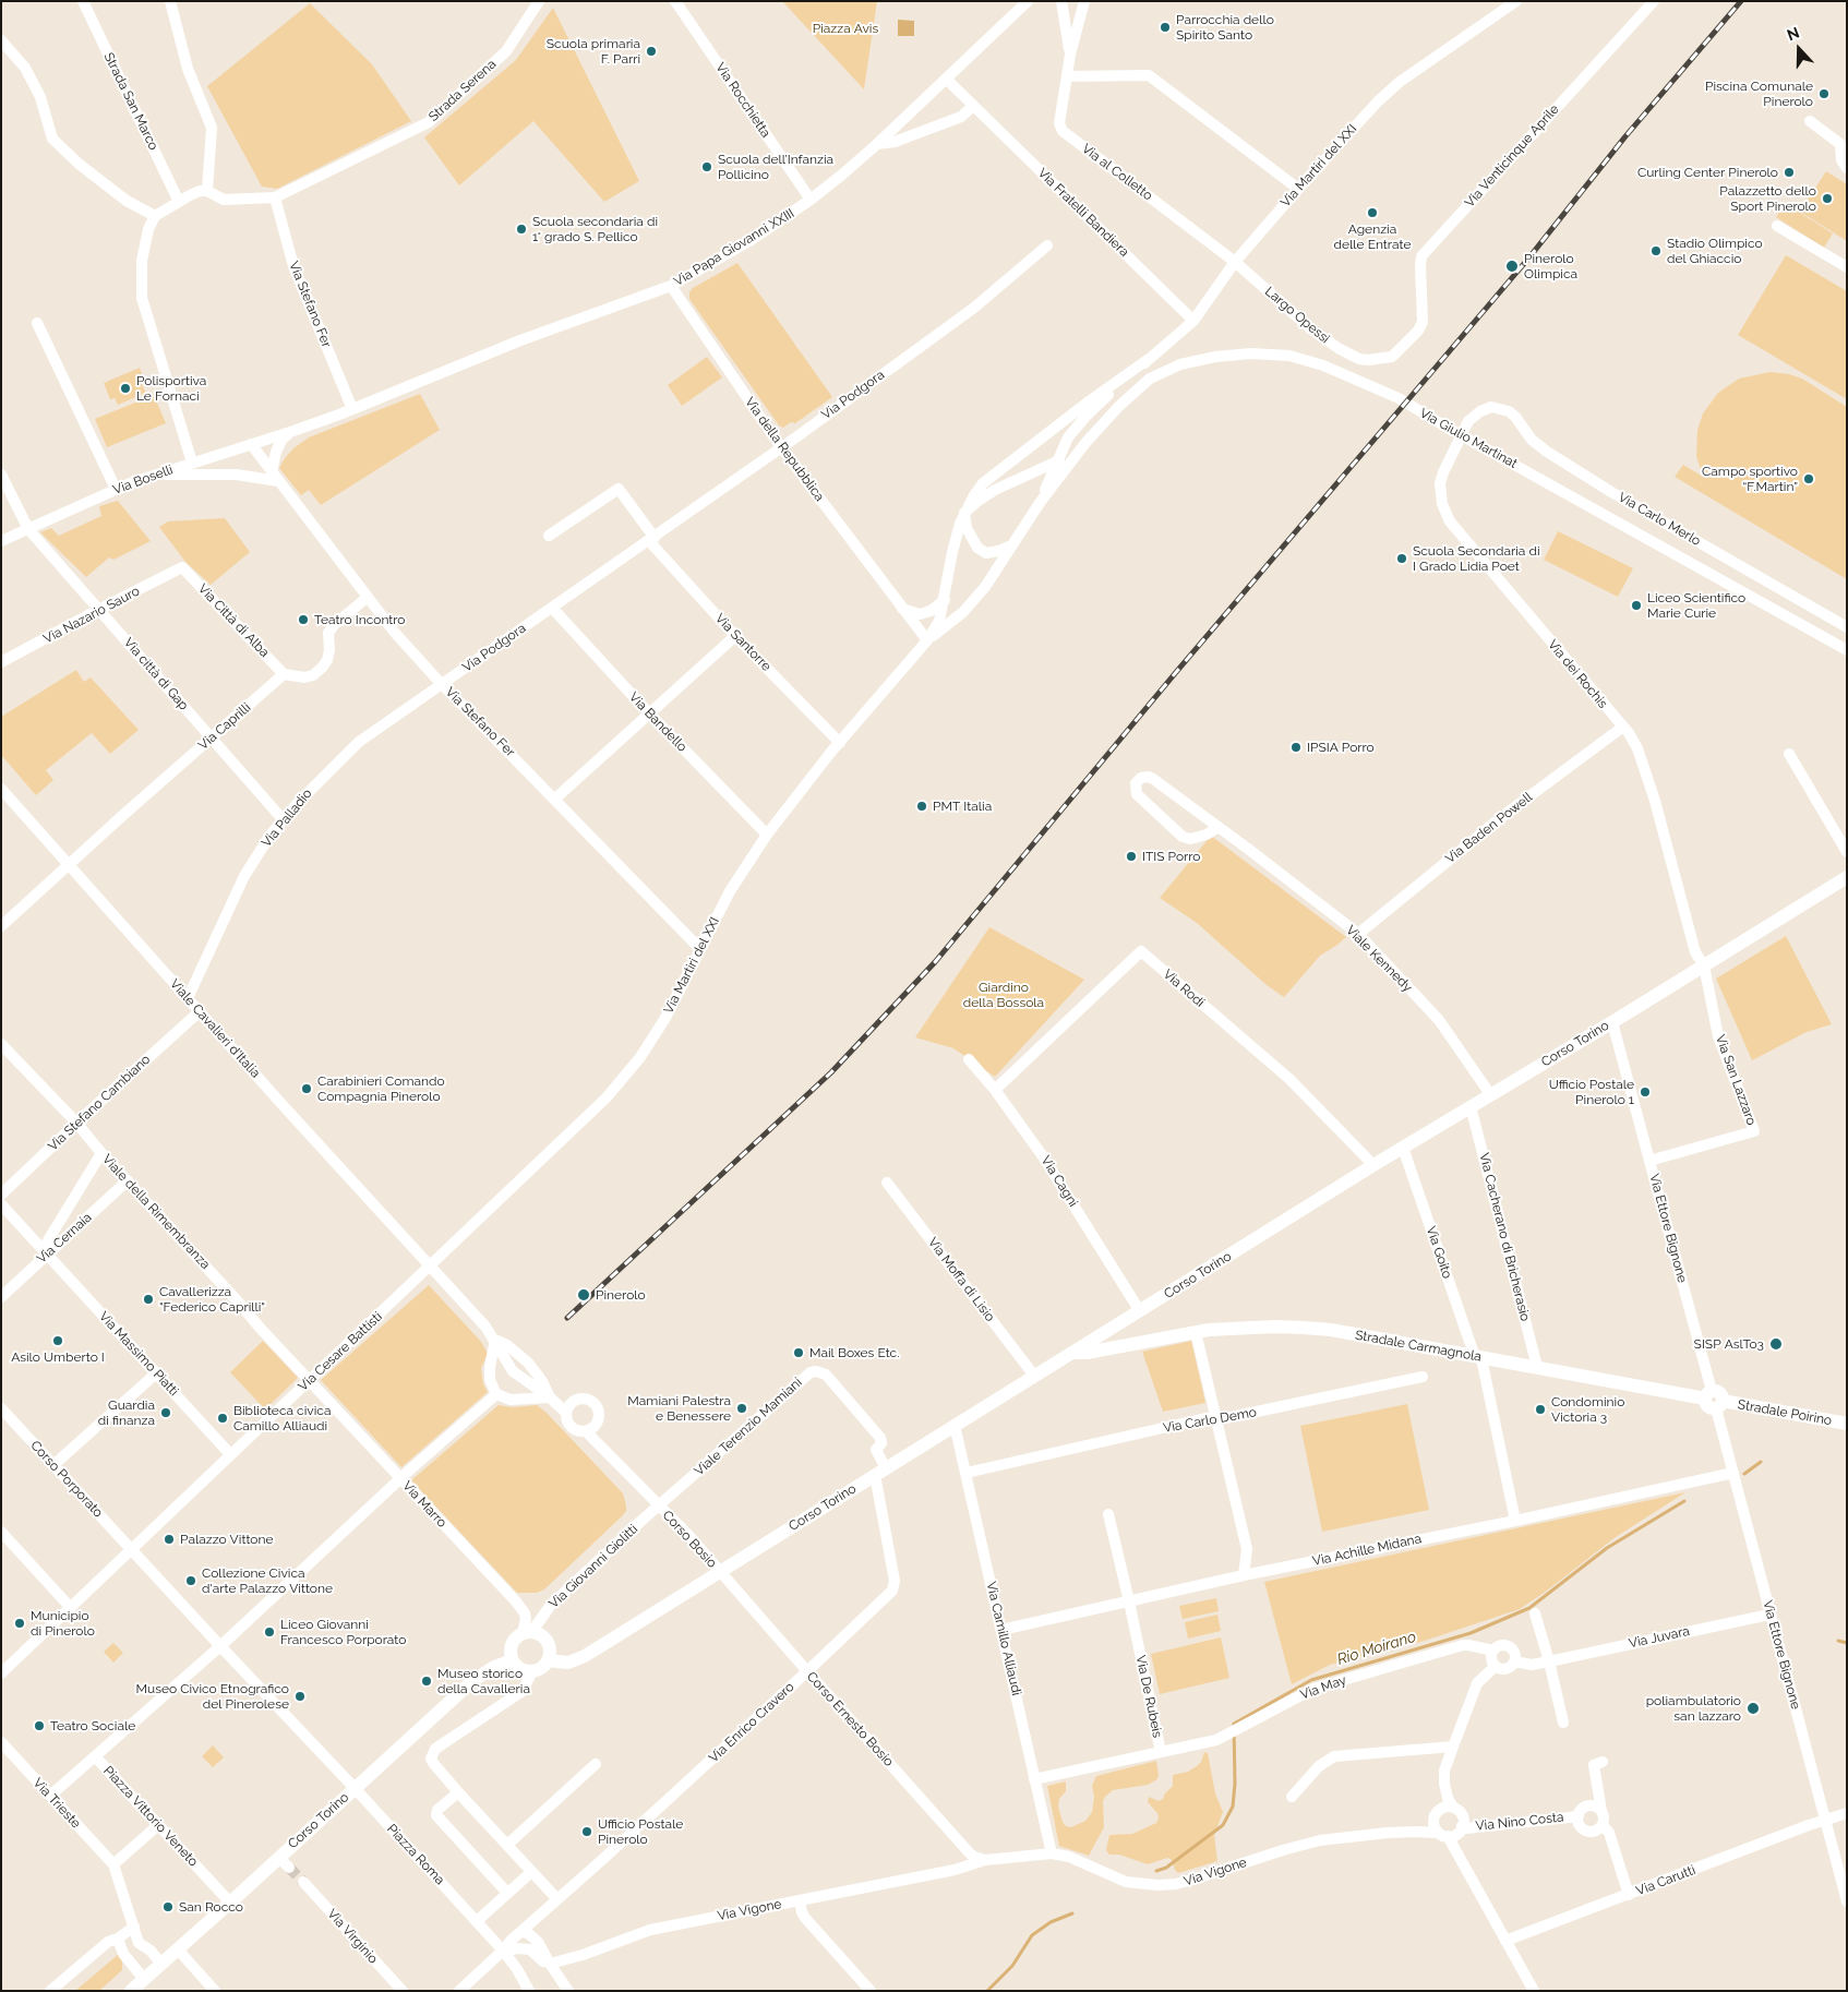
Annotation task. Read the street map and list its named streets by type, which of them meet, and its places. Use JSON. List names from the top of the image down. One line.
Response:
{"streets":{"main road":["Corso Torino","Stradale Carmagnola","Stradale Poirino"],"street":["Strada Serena","Via Rocchietta","Strada San Marco","Via Venticinque Aprile","Via Martiri del XXI","Via al Colletto","Via Fratelli Bandiera","Via Papa Giovanni XXIII","Via Stefano Fer","Largo Opessi","Via Podgora","Via Giulio Martinat","Via della Repubblica","Via Boselli","Via Carlo Merlo","Via Nazario Sauro","Via Città di Alba","Via Santorre","Via città di Gap","Via dei Rochis","Via Bandello","Via Caprilli","Via Palladio","Via Baden Powell","Viale Kennedy","Via Rodi","Viale Cavalieri d'Italia","Via San Lazzaro","Via Stefano Cambiano","Via Cagni","Viale della Rimembranza","Via Ettore Bignone","Via Cacherano di Bricherasio","Via Cernaia","Via Goito","Via Moffa di Lisio","Via Cesare Battisti","Via Massimo Piatti","Via Carlo Demo","Viale Terenzio Mamiani","Corso Porporato","Via Marro","Corso Bosio","Via Achille Midana","Via Giovanni Giolitti","Via Juvara","Via Camillo Alliaudi","Via May","Via De Rubeis","Corso Ernesto Bosio","Via Enrico Cravero","Via Trieste","Piazza Vittorio Veneto","Via Nino Costa","Piazza Roma","Via Vigone","Via Carutti","Via Virginio"]},"crossings":[["Strada Serena","Via Stefano Fer"],["Via Rocchietta","Via Papa Giovanni XXIII"],["Via Venticinque Aprile","Largo Opessi"],["Via Martiri del XXI","Via al Colletto"],["Via Martiri del XXI","Via Fratelli Bandiera"],["Via Martiri del XXI","Via Stefano Fer"],["Via Martiri del XXI","Largo Opessi"],["Via Martiri del XXI","Via Giulio Martinat"],["Via Martiri del XXI","Via della Repubblica"],["Via Martiri del XXI","Via Santorre"],["Via Martiri del XXI","Via Bandello"],["Via Martiri del XXI","Viale Cavalieri d'Italia"],["Via Martiri del XXI","Via Cesare Battisti"],["Via al Colletto","Largo Opessi"],["Via Fratelli Bandiera","Via Papa Giovanni XXIII"],["Via Papa Giovanni XXIII","Via Stefano Fer"],["Via Papa Giovanni XXIII","Via della Repubblica"],["Via Papa Giovanni XXIII","Via Boselli"],["Via Stefano Fer","Via Podgora"],["Via Stefano Fer","Via Boselli"],["Via Stefano Fer","Via Palladio"],["Via Podgora","Via della Repubblica"],["Via Podgora","Via Santorre"],["Via Podgora","Via Bandello"],["Via Podgora","Via Palladio"],["Via Boselli","Via città di Gap"],["Via Carlo Merlo","Via dei Rochis"],["Via Nazario Sauro","Via Città di Alba"],["Via Nazario Sauro","Via città di Gap"],["Via Città di Alba","Via Caprilli"],["Via città di Gap","Via Caprilli"],["Via città di Gap","Via Palladio"],["Via dei Rochis","Via Baden Powell"],["Via dei Rochis","Corso Torino"],["Via dei Rochis","Via San Lazzaro"],["Via Caprilli","Viale Cavalieri d'Italia"],["Via Palladio","Viale Cavalieri d'Italia"],["Via Baden Powell","Viale Kennedy"],["Viale Kennedy","Corso Torino"],["Via Rodi","Corso Torino"],["Via Rodi","Via Cagni"],["Viale Cavalieri d'Italia","Via Stefano Cambiano"],["Viale Cavalieri d'Italia","Via Cesare Battisti"],["Corso Torino","Via San Lazzaro"],["Corso Torino","Via Cagni"],["Corso Torino","Via Ettore Bignone"],["Corso Torino","Via Cacherano di Bricherasio"],["Corso Torino","Via Goito"],["Corso Torino","Via Moffa di Lisio"],["Corso Torino","Stradale Carmagnola"],["Corso Torino","Viale Terenzio Mamiani"],["Corso Torino","Via Marro"],["Corso Torino","Corso Bosio"],["Corso Torino","Via Giovanni Giolitti"],["Corso Torino","Via Camillo Alliaudi"],["Corso Torino","Corso Ernesto Bosio"],["Corso Torino","Via Enrico Cravero"],["Corso Torino","Piazza Vittorio Veneto"],["Corso Torino","Piazza Roma"],["Via San Lazzaro","Via Ettore Bignone"],["Via Stefano Cambiano","Viale della Rimembranza"],["Viale della Rimembranza","Via Cernaia"],["Viale della Rimembranza","Via Cesare Battisti"],["Viale della Rimembranza","Via Marro"],["Via Ettore Bignone","Stradale Carmagnola"],["Via Ettore Bignone","Stradale Poirino"],["Via Ettore Bignone","Via Achille Midana"],["Via Ettore Bignone","Via Juvara"],["Via Ettore Bignone","Via Carutti"],["Via Cacherano di Bricherasio","Stradale Carmagnola"],["Via Cernaia","Via Massimo Piatti"],["Via Goito","Stradale Carmagnola"],["Via Goito","Via Achille Midana"],["Via Cesare Battisti","Via Massimo Piatti"],["Via Cesare Battisti","Corso Porporato"],["Via Cesare Battisti","Via Marro"],["Via Carlo Demo","Via Camillo Alliaudi"],["Viale Terenzio Mamiani","Corso Bosio"],["Viale Terenzio Mamiani","Via Giovanni Giolitti"],["Viale Terenzio Mamiani","Via Enrico Cravero"],["Via Marro","Via Giovanni Giolitti"],["Via Marro","Piazza Vittorio Veneto"],["Corso Bosio","Via Giovanni Giolitti"],["Corso Bosio","Corso Ernesto Bosio"],["Via Achille Midana","Via Camillo Alliaudi"],["Via Achille Midana","Via De Rubeis"],["Via Juvara","Via May"],["Via Camillo Alliaudi","Via De Rubeis"],["Via Camillo Alliaudi","Via Vigone"],["Via May","Via De Rubeis"],["Corso Ernesto Bosio","Via Enrico Cravero"],["Corso Ernesto Bosio","Via Vigone"],["Via Enrico Cravero","Piazza Roma"],["Via Nino Costa","Via Vigone"]],"water":["Rio Moirano"],"parks":["Piazza Avis","Giardino della Bossola"],"places":["Parrocchia dello Spirito Santo","Scuola primaria F. Parri","Piscina Comunale Pinerolo","Scuola dell’Infanzia Pollicino","Curling Center Pinerolo","Palazzetto dello Sport Pinerolo","Agenzia delle Entrate","Scuola secondaria di 1° grado S. Pellico","Stadio Olimpico del Ghiaccio","Pinerolo Olimpica","Polisportiva Le Fornaci","Campo sportivo “F.Martin”","Scuola Secondaria di I Grado Lidia Poet","Liceo Scientifico Marie Curie","Teatro Incontro","IPSIA Porro","PMT Italia","ITIS Porro","Carabinieri Comando Compagnia Pinerolo","Ufficio Postale Pinerolo 1","Pinerolo","Cavallerizza \"Federico Caprilli\"","Asilo Umberto I","SISP AslTo3","Mail Boxes Etc.","Mamiani Palestra e Benessere","Condominio Victoria 3","Guardia di finanza","Biblioteca civica Camillo Alliaudi","Palazzo Vittone","Collezione Civica d'arte Palazzo Vittone","Municipio di Pinerolo","Liceo Giovanni Francesco Porporato","Museo storico della Cavalleria","Museo Civico Etnografico del Pinerolese","poliambulatorio san lazzaro","Teatro Sociale","Ufficio Postale Pinerolo","San Rocco"],"north":"top"}
